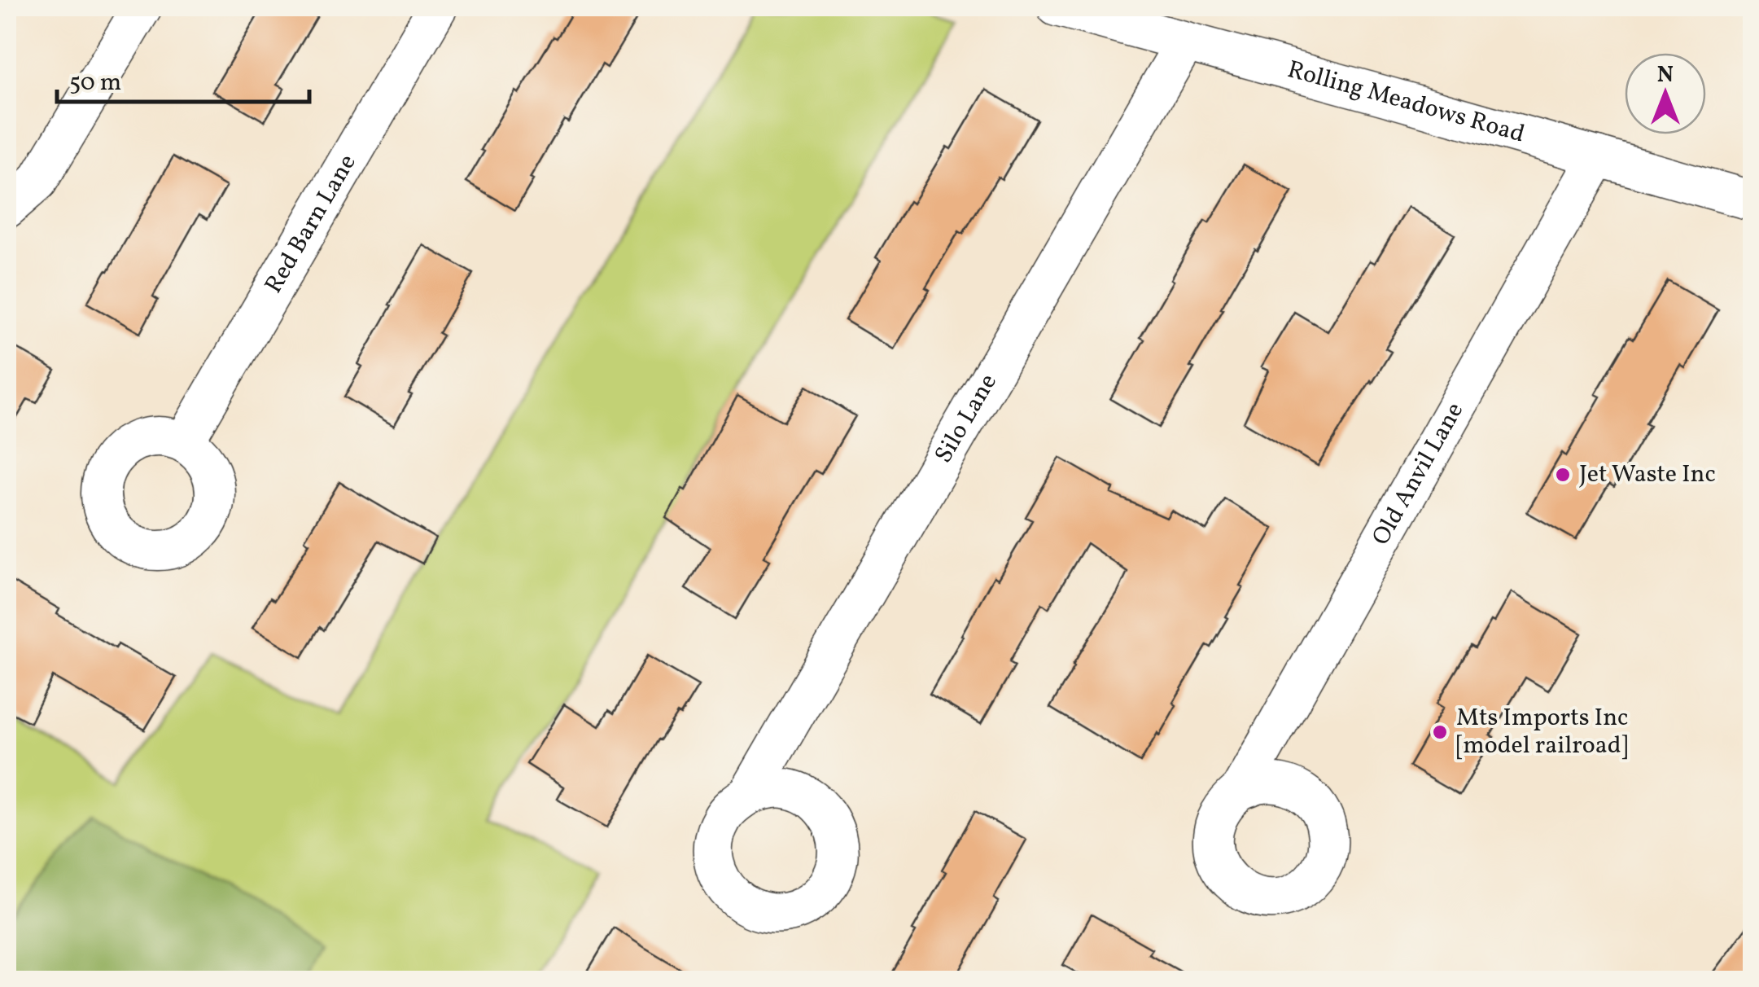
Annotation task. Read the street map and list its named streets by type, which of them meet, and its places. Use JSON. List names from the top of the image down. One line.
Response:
{"streets":{"street":["Rolling Meadows Road","Red Barn Lane","Silo Lane","Old Anvil Lane"]},"crossings":[["Rolling Meadows Road","Silo Lane"],["Rolling Meadows Road","Old Anvil Lane"]],"places":["Jet Waste Inc","Mts Imports Inc [model railroad]"],"scale_bar":"50 m","north":"top"}
